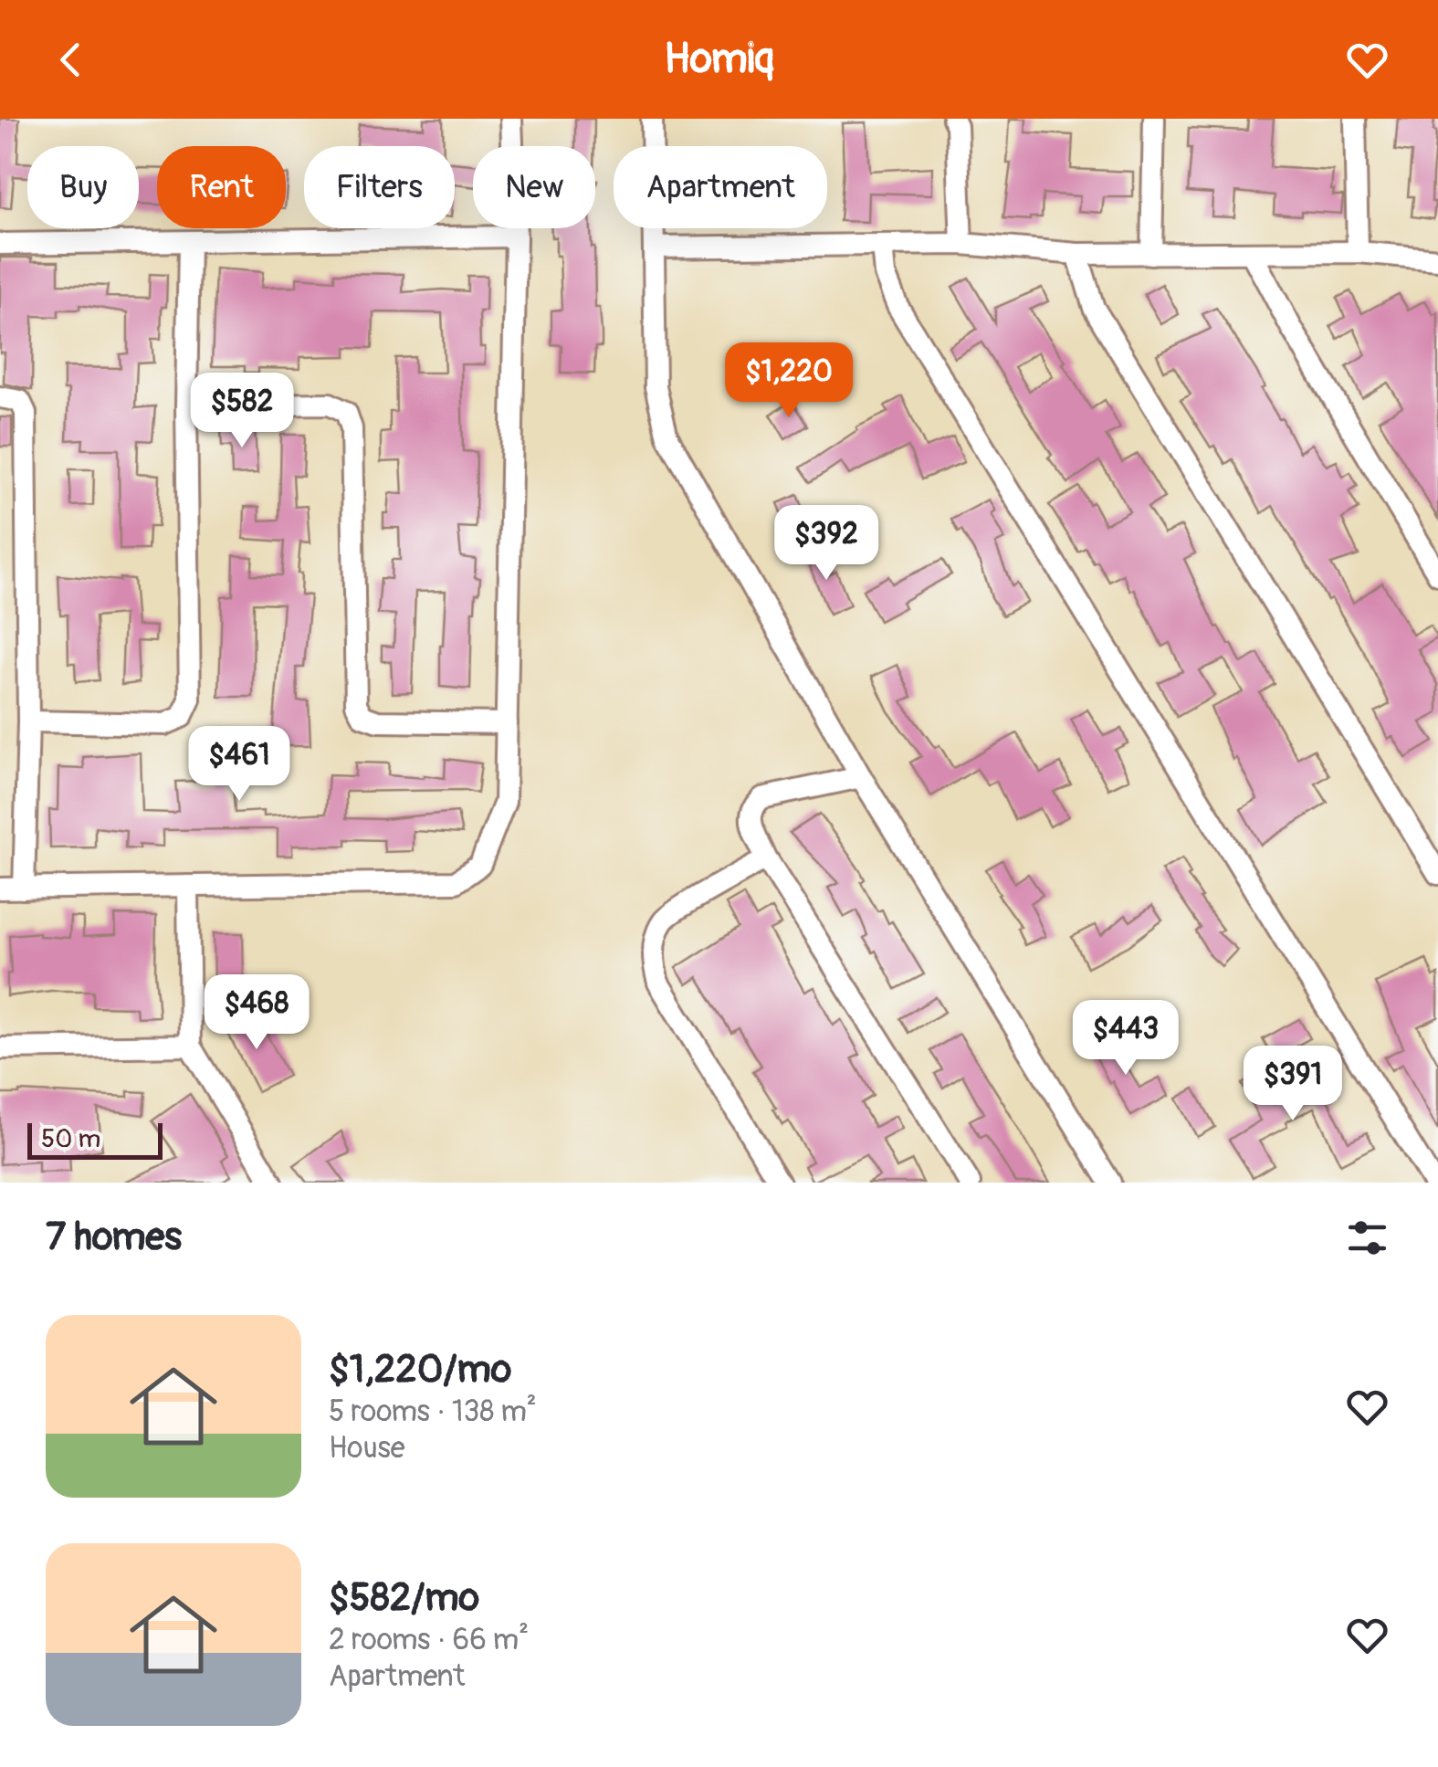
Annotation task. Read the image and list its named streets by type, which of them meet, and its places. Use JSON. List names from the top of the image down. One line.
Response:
{"scale_bar":"50 m","page":{"header":"Homiq","chip":["Buy","Rent","Filters","New","Apartment"],"price":["$1,220","$582","$392","$461","$468","$443","$391"],"scale":"50 m","heading":"7 homes","list":[{"name":"$1,220/mo","note":"5 rooms · 138 m² · House"},{"name":"$582/mo","note":"2 rooms · 66 m² · Apartment"}]}}
